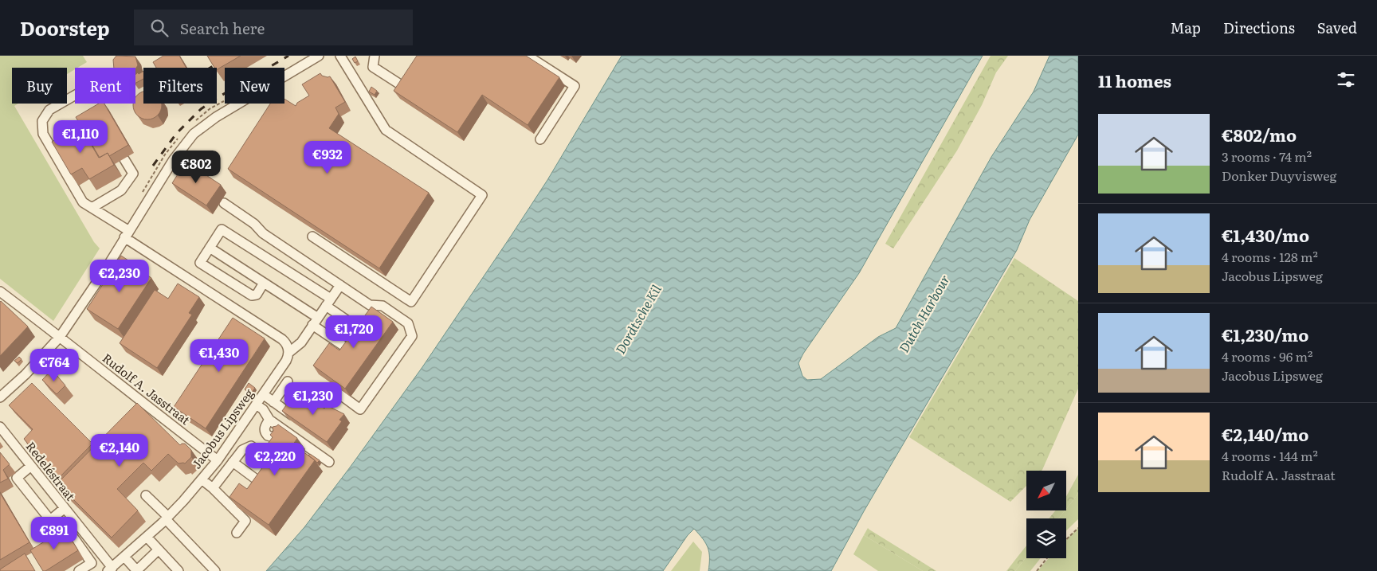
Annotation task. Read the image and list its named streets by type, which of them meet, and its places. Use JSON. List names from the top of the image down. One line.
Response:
{"streets":{"street":["Rudolf A. Jasstraat","Jacobus Lipsweg","Redeléstraat"]},"crossings":[["Rudolf A. Jasstraat","Jacobus Lipsweg"],["Jacobus Lipsweg","Redeléstraat"]],"water":["Dutch Harbour","Dordtsche Kil"],"north":"bottom left","page":{"header":"Doorstep","search":"Search here","nav":["Map","Directions","Saved"],"heading":"11 homes","chip":["Buy","Rent","Filters","New"],"list":[{"name":"€802/mo","note":"3 rooms · 74 m² · Donker Duyvisweg"},{"name":"€1,430/mo","note":"4 rooms · 128 m² · Jacobus Lipsweg"},{"name":"€1,230/mo","note":"4 rooms · 96 m² · Jacobus Lipsweg"},{"name":"€2,140/mo","note":"4 rooms · 144 m² · Rudolf A. Jasstraat"}],"price":["€1,110","€932","€802","€2,230","€1,720","€1,430","€764","€1,230","€2,140","€2,220","€891"]}}
